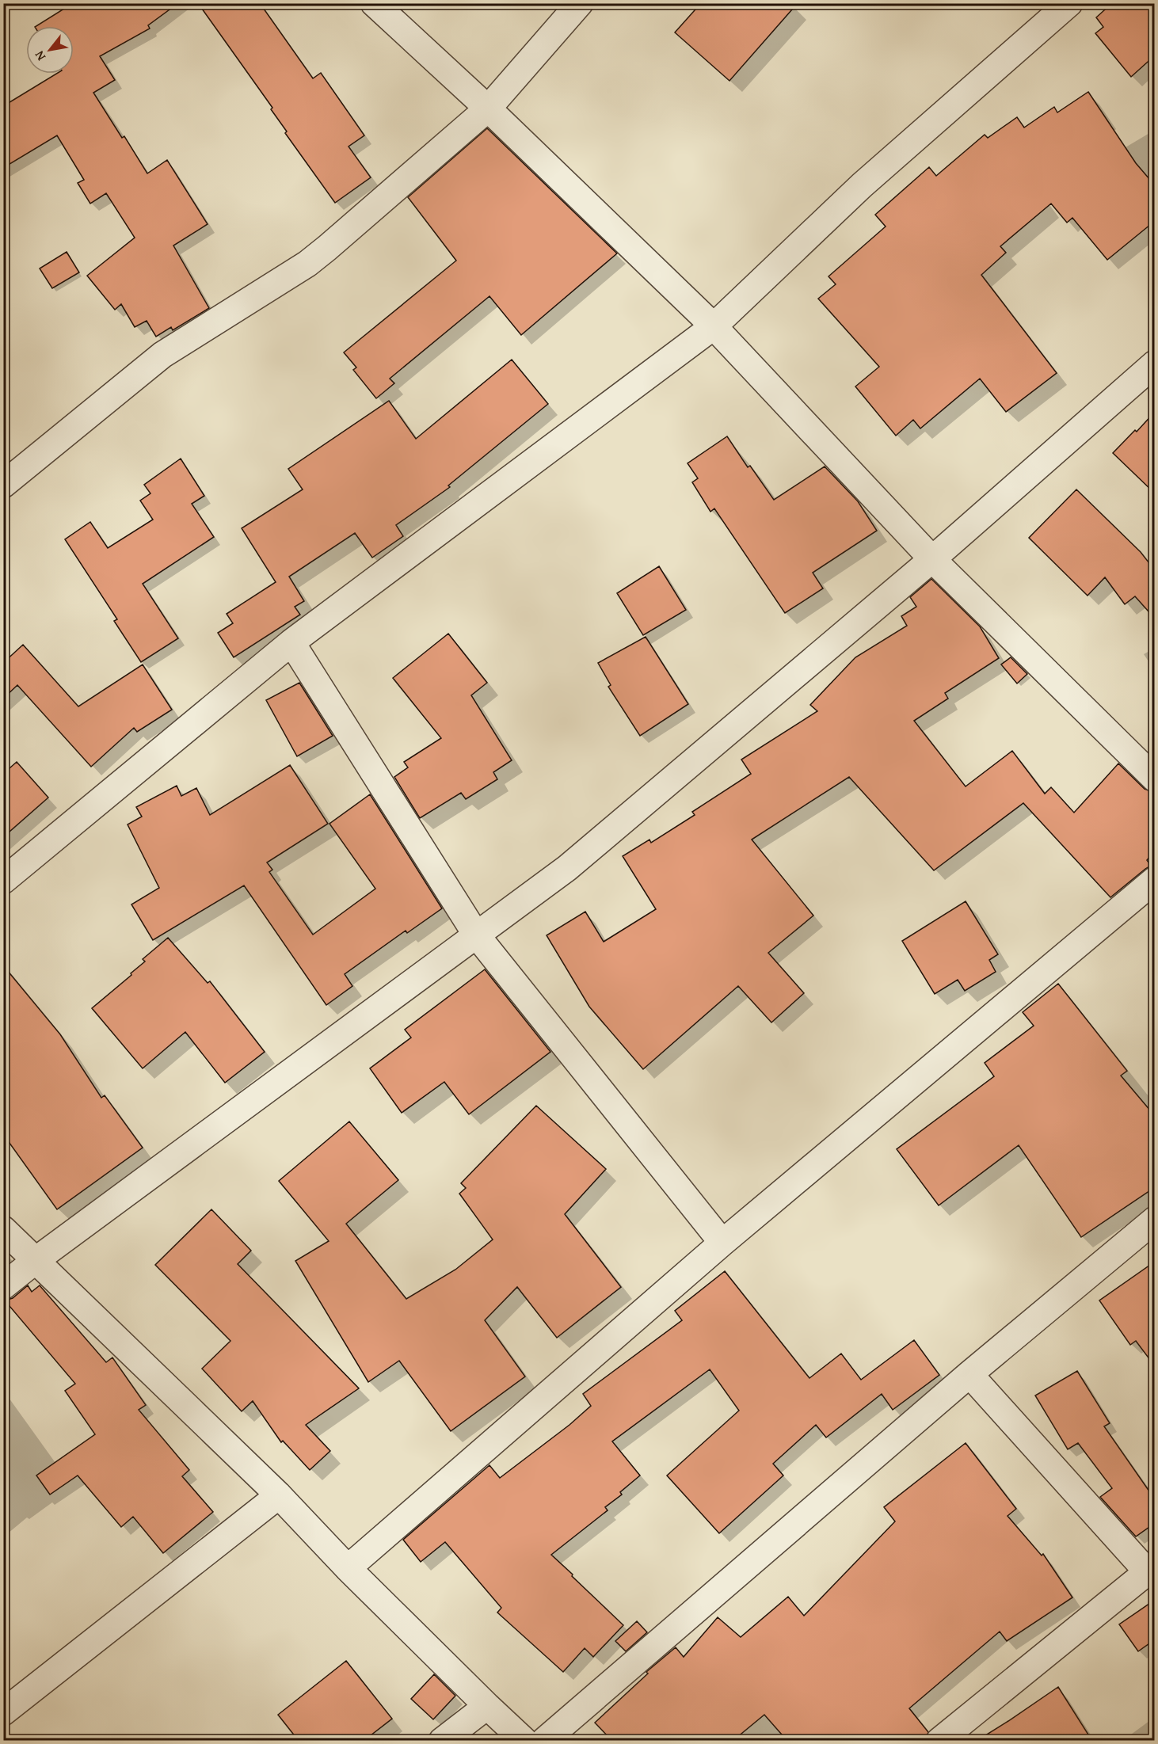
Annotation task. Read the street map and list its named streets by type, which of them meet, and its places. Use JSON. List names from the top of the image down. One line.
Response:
{"north":"bottom left"}
